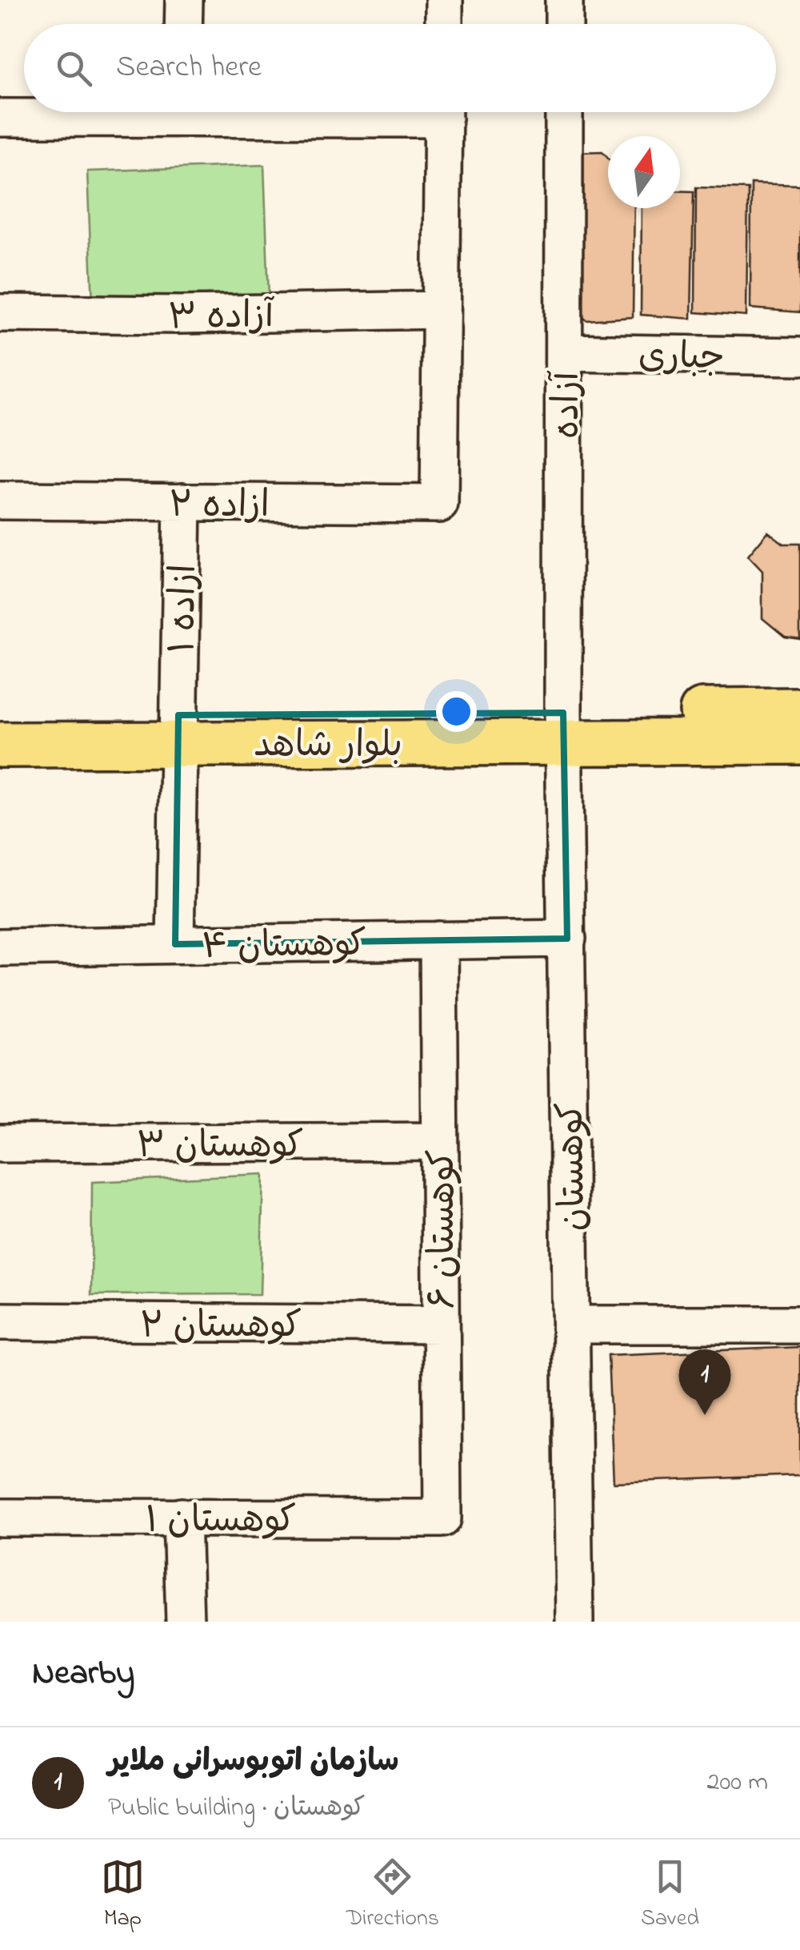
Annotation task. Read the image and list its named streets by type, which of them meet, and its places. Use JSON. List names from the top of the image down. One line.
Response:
{"streets":{"main road":["بلوار شاهد"],"street":["آزاده ۳","جباری","آزاده","ازاده ۲","ازاده ۱","کوهستان ۴","کوهستان ۳","کوهستان","کوهستان ۶","کوهستان ۲","کوهستان ۱"]},"crossings":[["آزاده ۳","ازاده ۲"],["جباری","آزاده"],["آزاده","بلوار شاهد"],["آزاده","کوهستان"],["ازاده ۲","ازاده ۱"],["ازاده ۱","بلوار شاهد"],["ازاده ۱","کوهستان ۴"],["بلوار شاهد","کوهستان"],["کوهستان ۴","کوهستان"],["کوهستان ۴","کوهستان ۶"],["کوهستان ۳","کوهستان ۶"],["کوهستان ۶","کوهستان ۲"],["کوهستان ۶","کوهستان ۱"]],"north":"top","page":{"search":"Search here","pins":"1","heading":"Nearby","list":[{"mark":"1","name":"سازمان اتوبوسرانی ملایر","note":"Public building · کوهستان","value":"200 m"}],"nav":["Map","Directions","Saved"]}}
